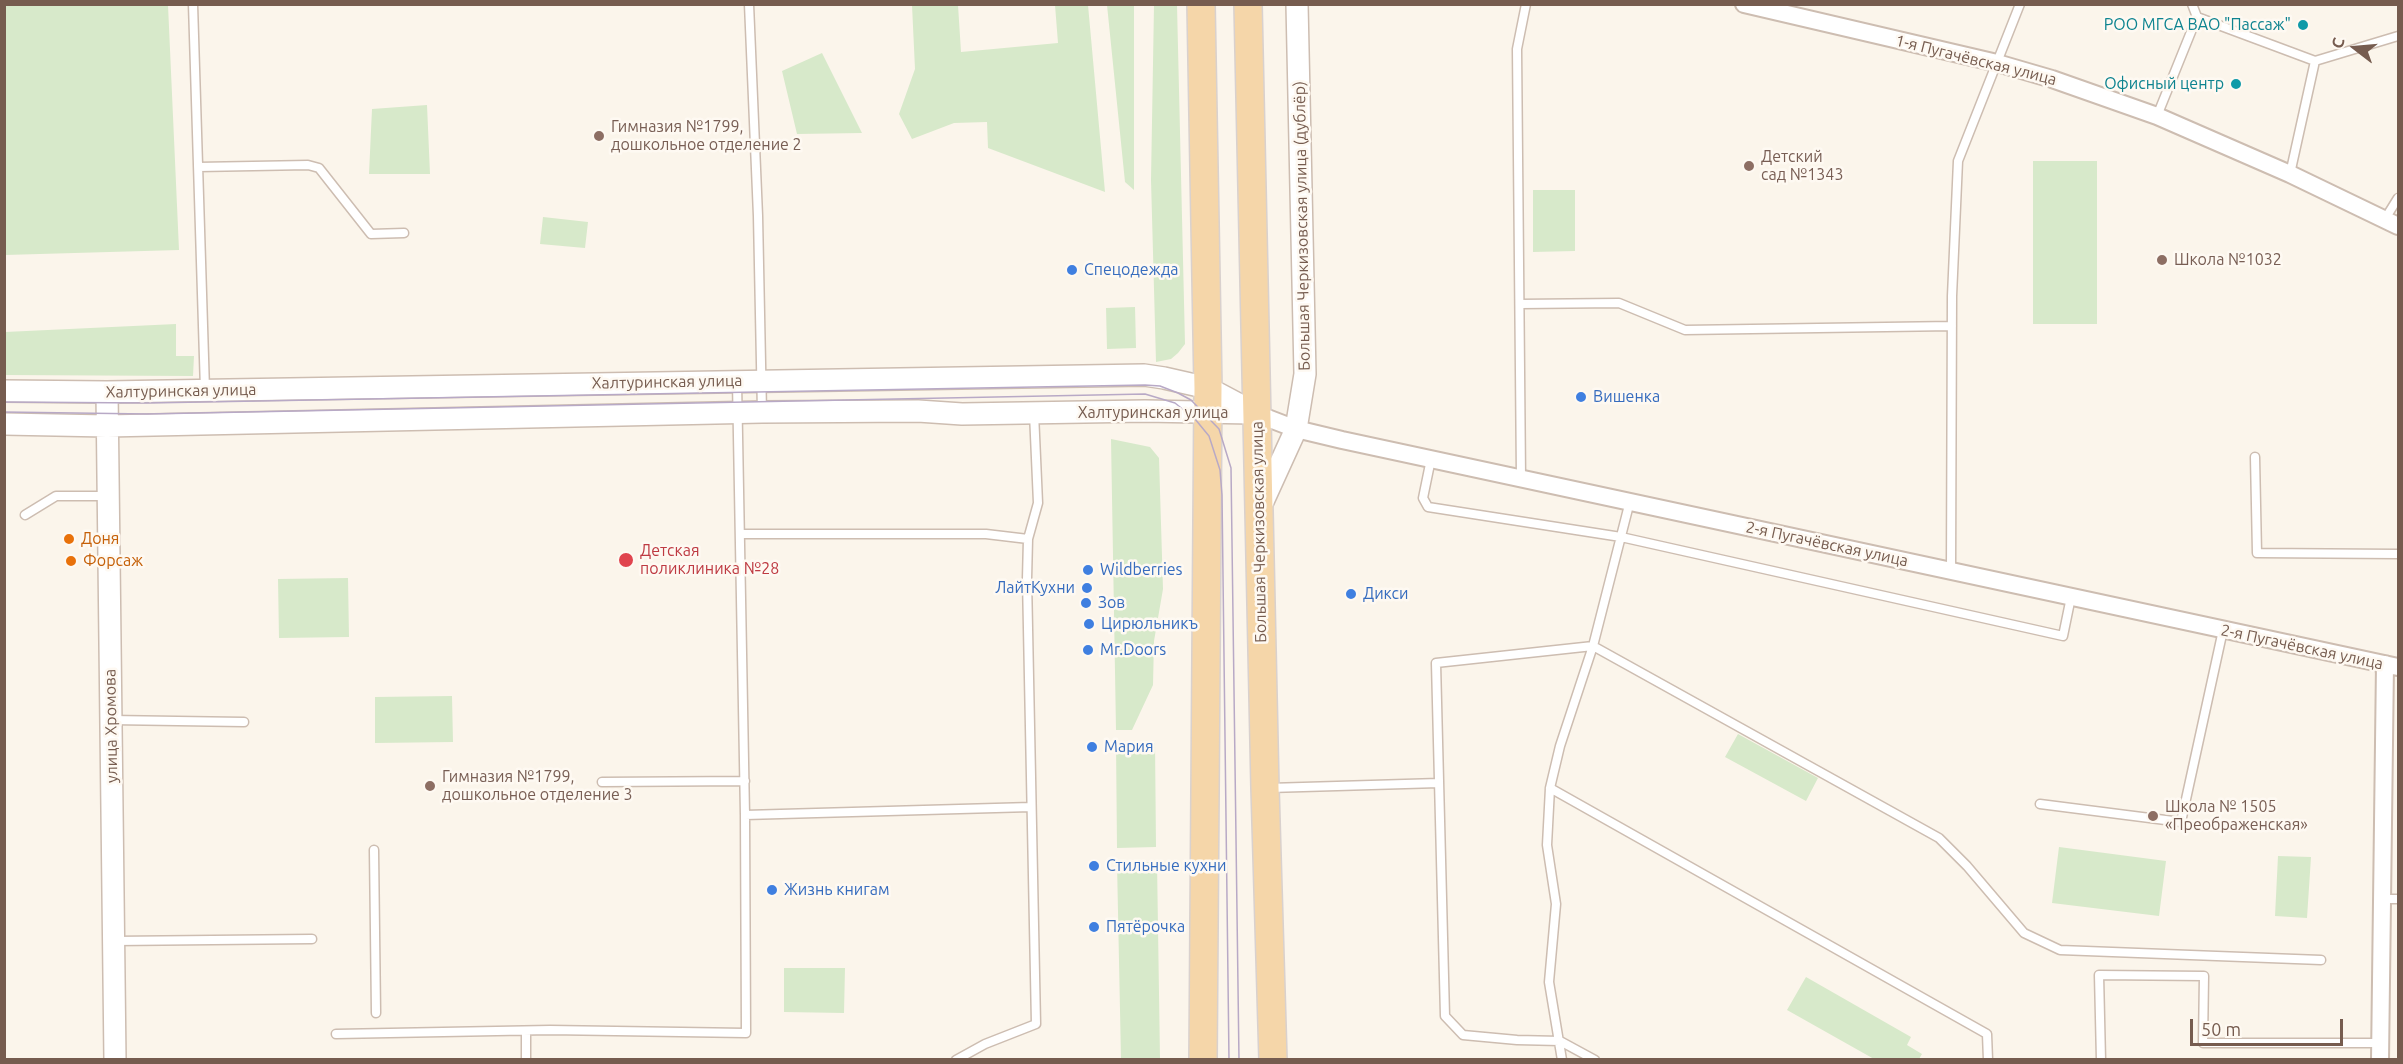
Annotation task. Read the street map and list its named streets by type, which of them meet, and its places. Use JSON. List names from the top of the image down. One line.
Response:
{"streets":{"main road":["Большая Черкизовская улица"],"street":["1-я Пугачёвская улица","Большая Черкизовская улица (дублёр)","Халтуринская улица","2-я Пугачёвская улица","улица Хромова"]},"crossings":[["Большая Черкизовская улица (дублёр)","Большая Черкизовская улица"],["Большая Черкизовская улица (дублёр)","2-я Пугачёвская улица"],["Халтуринская улица","Большая Черкизовская улица"],["Халтуринская улица","2-я Пугачёвская улица"],["Халтуринская улица","улица Хромова"],["Большая Черкизовская улица","2-я Пугачёвская улица"]],"places":["РОО МГСА ВАО \"Пассаж\"","Офисный центр","Гимназия №1799, дошкольное отделение 2","Детский сад №1343","Школа №1032","Спецодежда","Вишенка","Доня","Детская поликлиника №28","Форсаж","Wildberries","ЛайтКухни","Дикси","Зов","Цирюльникъ","Mr.Doors","Мария","Гимназия №1799, дошкольное отделение 3","Школа № 1505 «Преображенская»","Стильные кухни","Жизнь книгам","Пятёрочка"],"scale_bar":"50 m","north":"left"}
